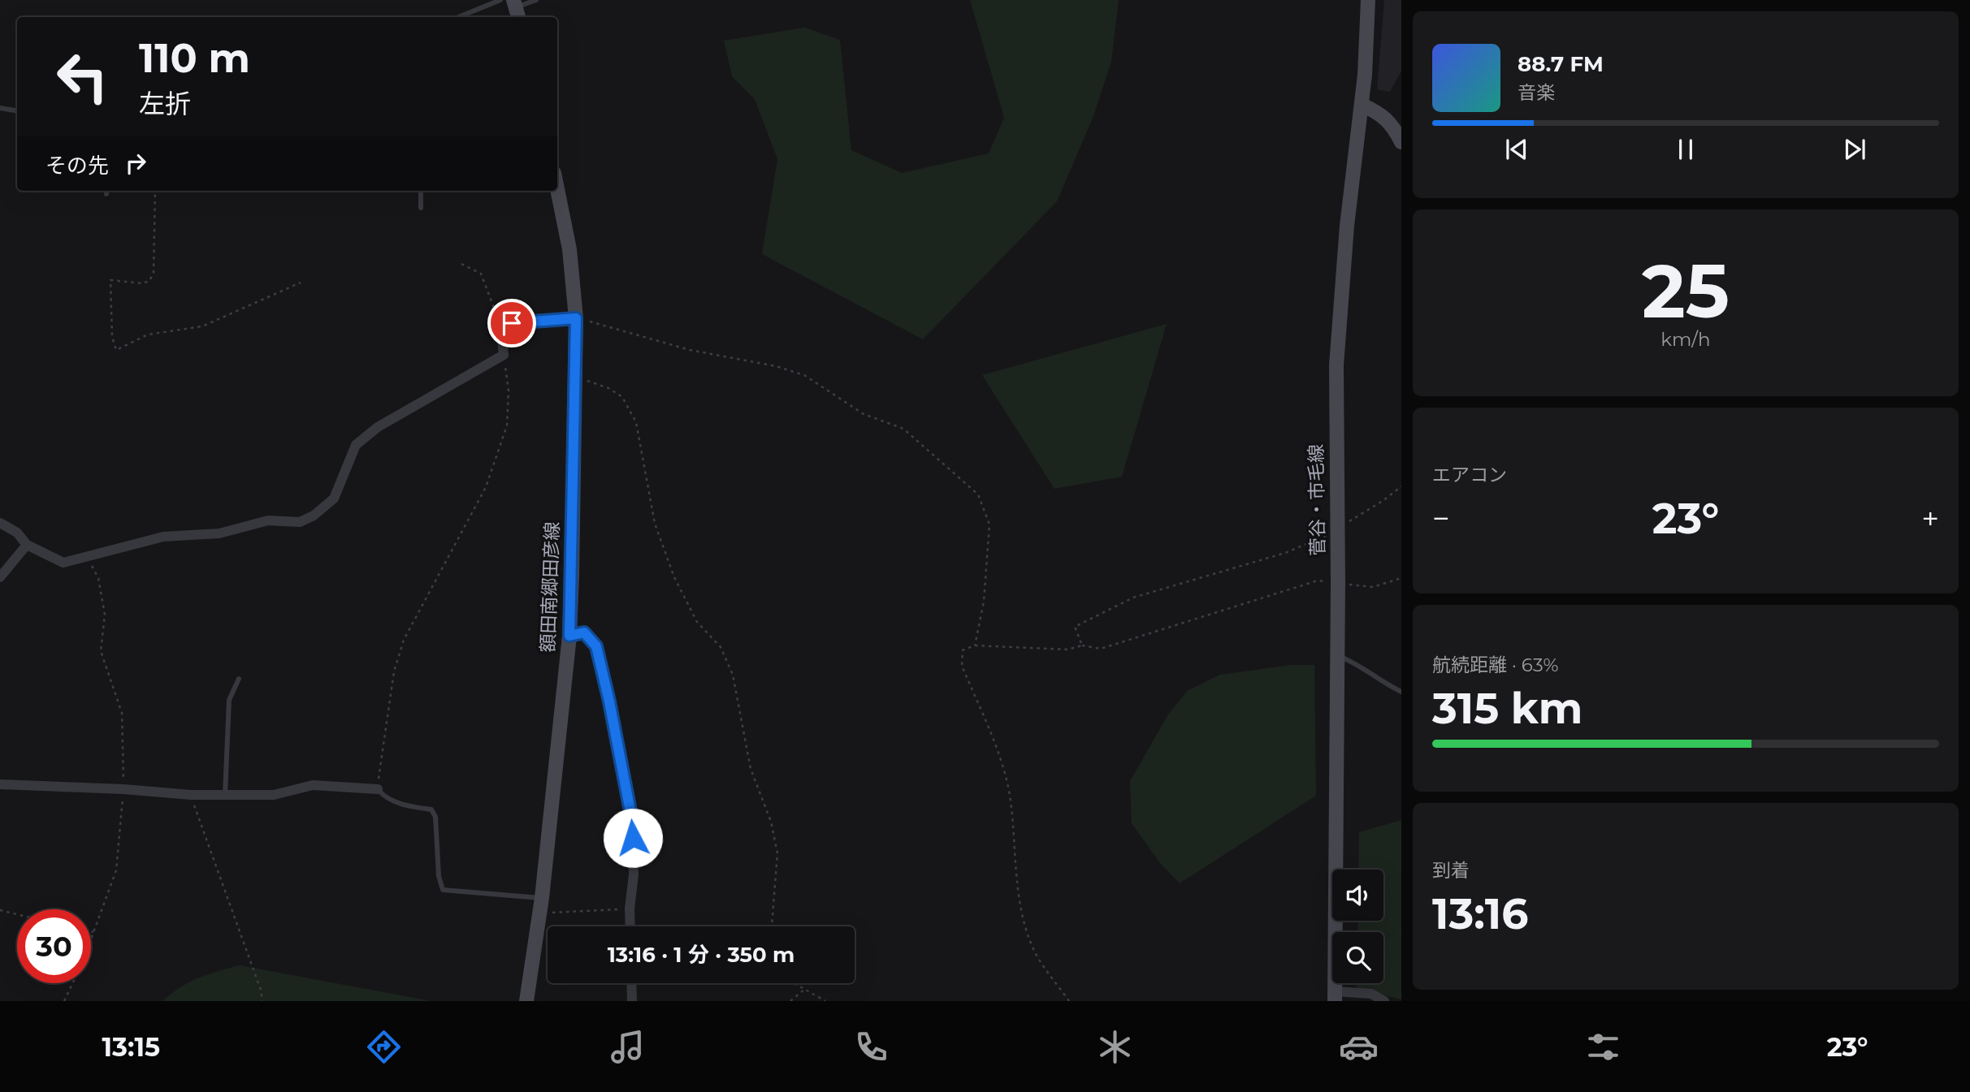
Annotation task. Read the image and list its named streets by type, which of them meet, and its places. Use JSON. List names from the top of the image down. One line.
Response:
{"streets":{"street":["菅谷・市毛線","額田南郷田彦線"]},"page":{"turn":["110 m","左折"],"song":["88.7 FM","音楽"],"then":"その先","tile":[["25","km/h"],"エアコン",["航続距離 · 63%","315 km"],["到着","13:16"]],"heat":["−","23°","+"],"limit":"30","trip":"13:16 · 1 分 · 350 m","tabs":["13:15","23°"]}}
